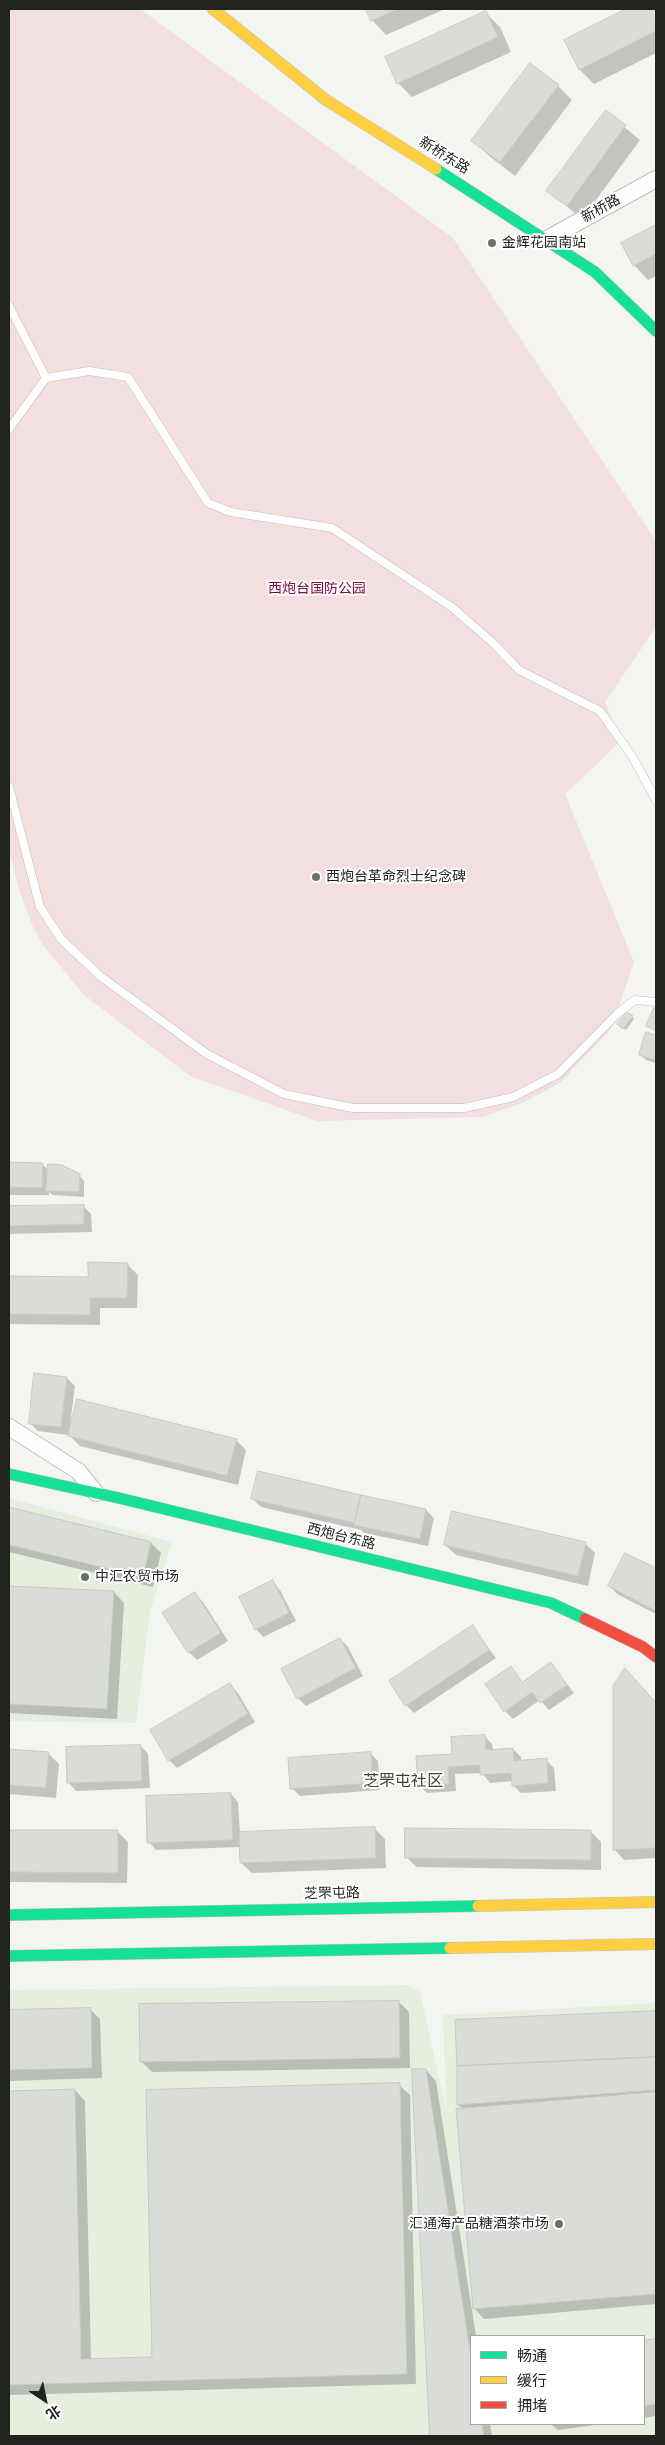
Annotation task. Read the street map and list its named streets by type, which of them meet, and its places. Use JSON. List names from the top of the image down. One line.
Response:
{"streets":{"main road":["新桥东路","西炮台东路","芝罘屯路"],"street":["新桥路"]},"crossings":[["新桥东路","新桥路"]],"districts":["芝罘屯社区"],"parks":["西炮台国防公园"],"places":["金辉花园南站","西炮台革命烈士纪念碑","中汇农贸市场","汇通海产品糖酒茶市场"],"legend":["畅通","缓行","拥堵"],"north":"bottom right"}
